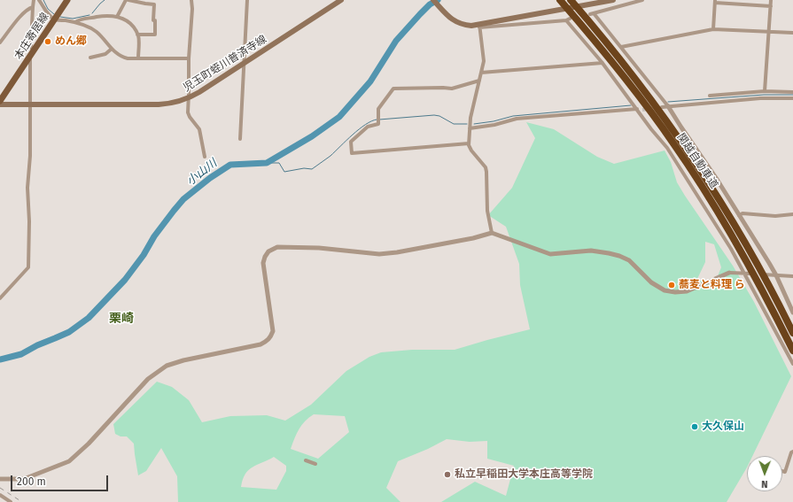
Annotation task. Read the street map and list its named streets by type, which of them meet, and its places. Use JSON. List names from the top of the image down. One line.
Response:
{"streets":{"highway":["関越自動車道"],"main road":["本庄寄居線","児玉町蛭川普済寺線"]},"districts":["栗崎"],"water":["小山川"],"places":["めん郷","蕎麦と料理 ら","大久保山","私立早稲田大学本庄高等学院"],"scale_bar":"200 m","north":"bottom"}
